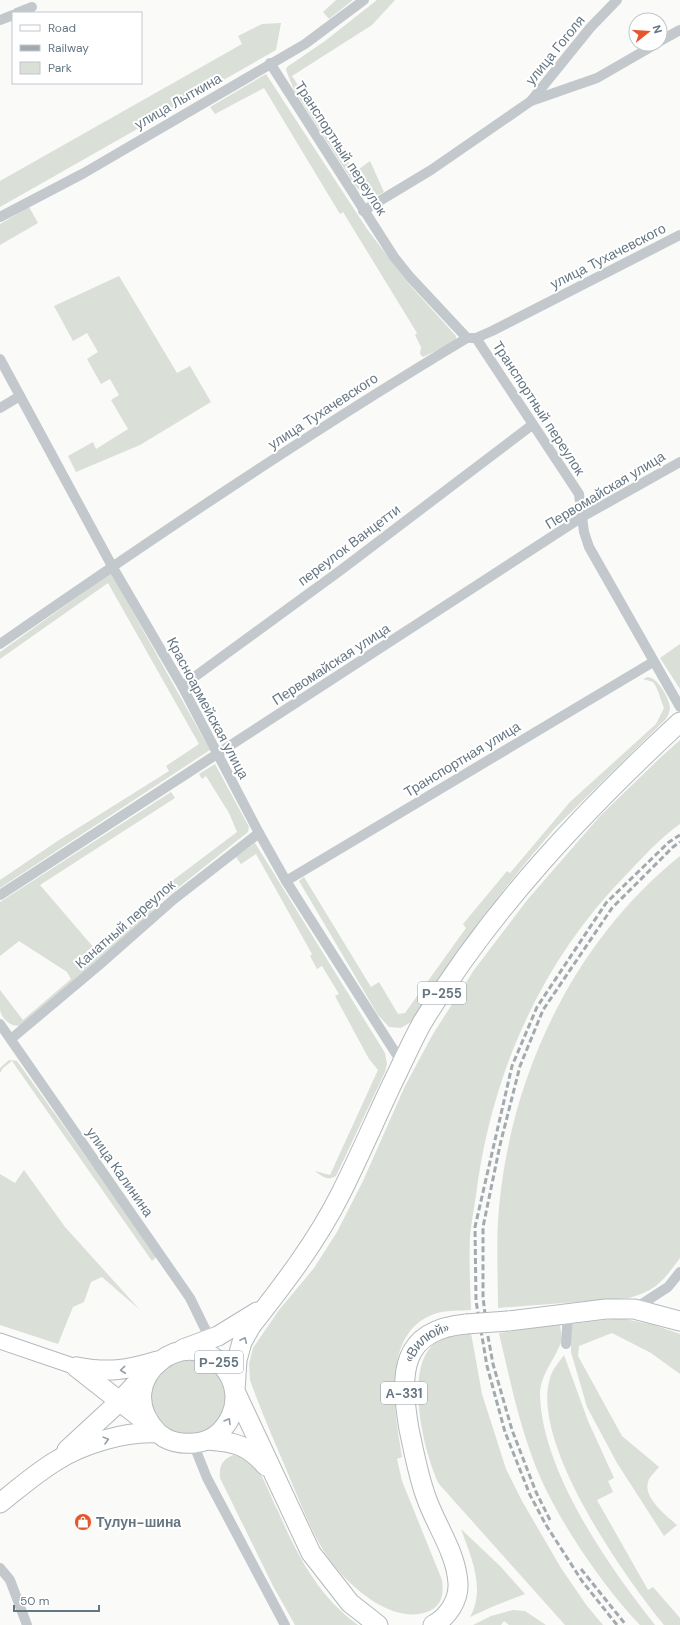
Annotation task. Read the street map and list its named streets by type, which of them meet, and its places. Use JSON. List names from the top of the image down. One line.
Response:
{"streets":{"highway":["Р-255","«Вилюй»","А-331"],"street":["улица Гоголя","улица Лыткина","Транспортный переулок","улица Тухачевского","Первомайская улица","переулок Ванцетти","Красноармейская улица","Транспортная улица","Канатный переулок","улица Калинина"]},"crossings":[["улица Лыткина","Транспортный переулок"],["Транспортный переулок","улица Тухачевского"],["Транспортный переулок","Первомайская улица"],["Транспортный переулок","переулок Ванцетти"],["Транспортный переулок","Транспортная улица"],["улица Тухачевского","Красноармейская улица"],["Первомайская улица","Красноармейская улица"],["переулок Ванцетти","Красноармейская улица"],["Красноармейская улица","Транспортная улица"],["Красноармейская улица","Канатный переулок"],["Красноармейская улица","Р-255"],["Канатный переулок","улица Калинина"],["Р-255","улица Калинина"]],"places":{"shop":["Тулун-шина"]},"legend":["Road","Railway","Park"],"scale_bar":"50 m","north":"right"}
